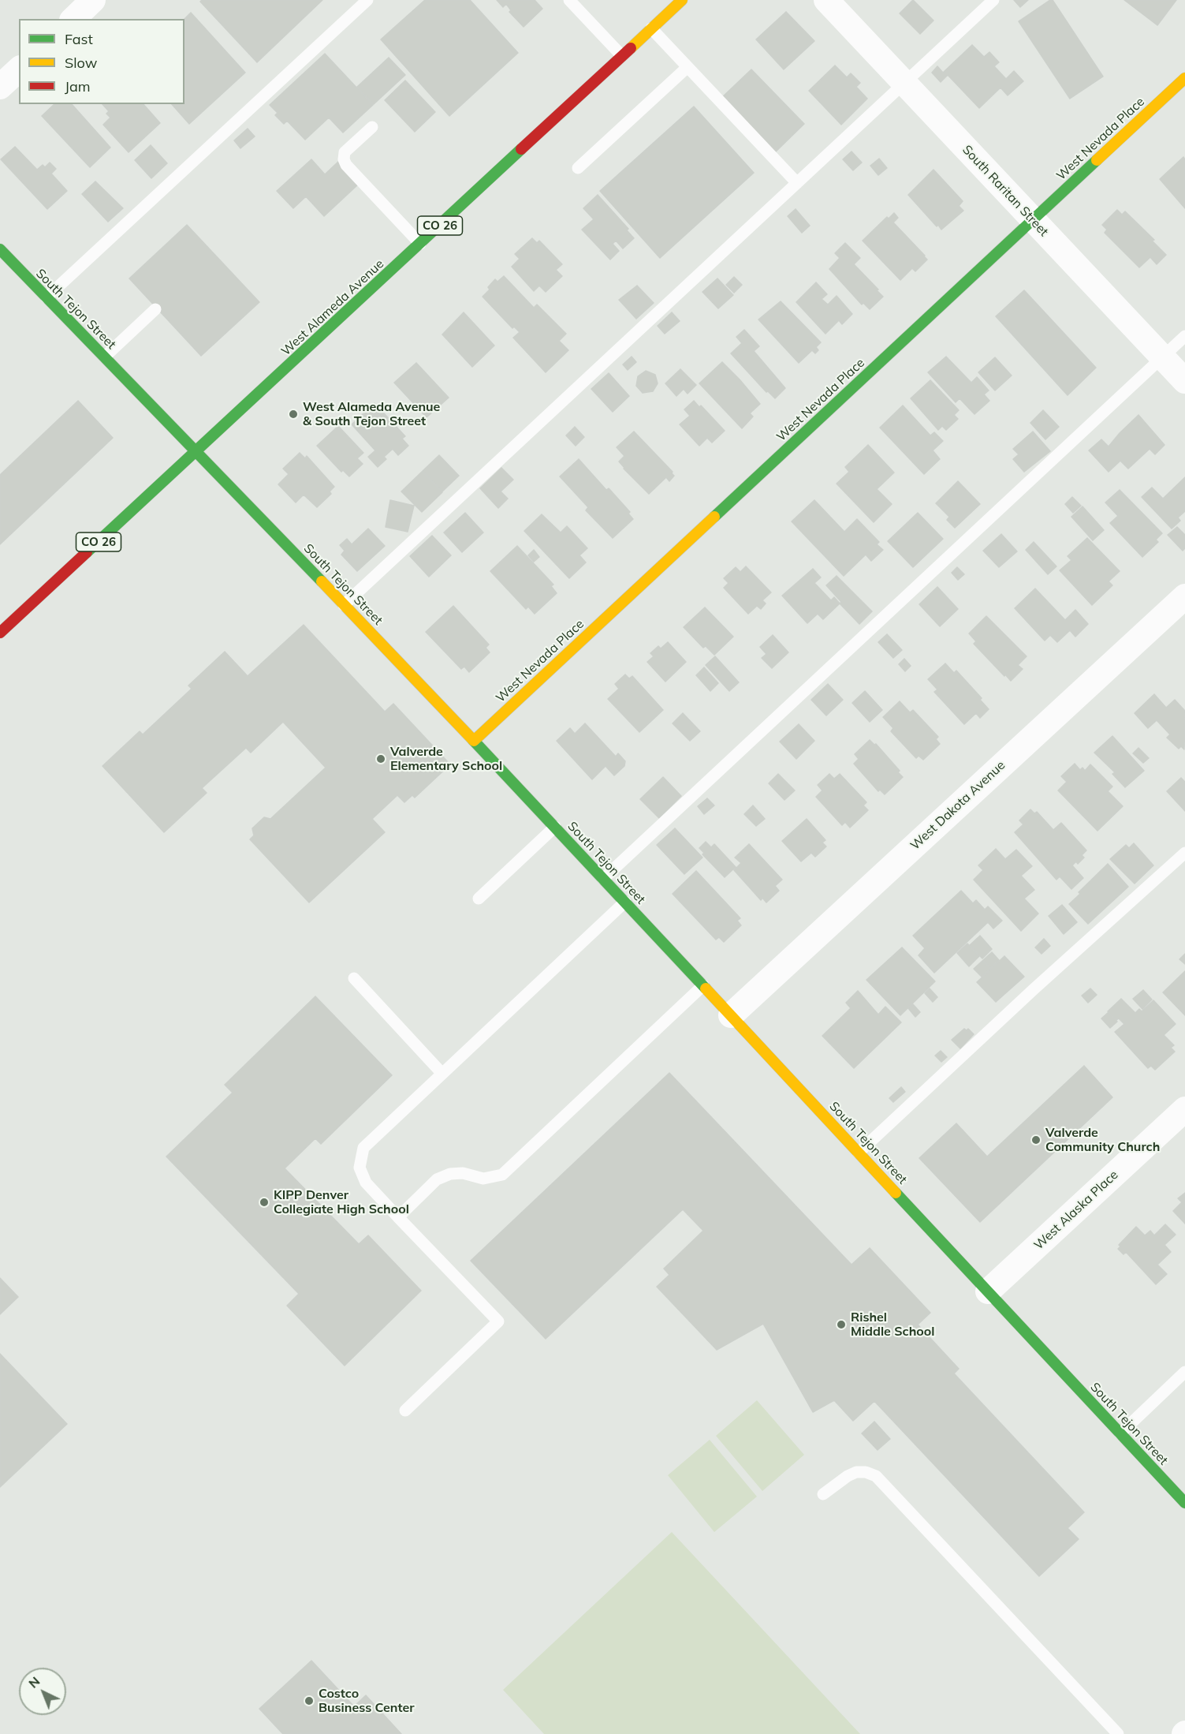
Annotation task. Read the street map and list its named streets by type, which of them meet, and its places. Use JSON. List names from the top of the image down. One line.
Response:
{"streets":{"street":["West Nevada Place","South Raritan Street","CO 26","West Alameda Avenue","South Tejon Street","West Dakota Avenue","West Alaska Place"]},"crossings":[["West Nevada Place","South Raritan Street"],["West Nevada Place","South Tejon Street"],["West Alameda Avenue","South Tejon Street"],["South Tejon Street","West Dakota Avenue"],["South Tejon Street","West Alaska Place"]],"places":["West Alameda Avenue & South Tejon Street","Valverde Elementary School","Valverde Community Church","KIPP Denver Collegiate High School","Rishel Middle School","Costco Business Center"],"legend":["Fast","Slow","Jam"],"north":"top left"}
